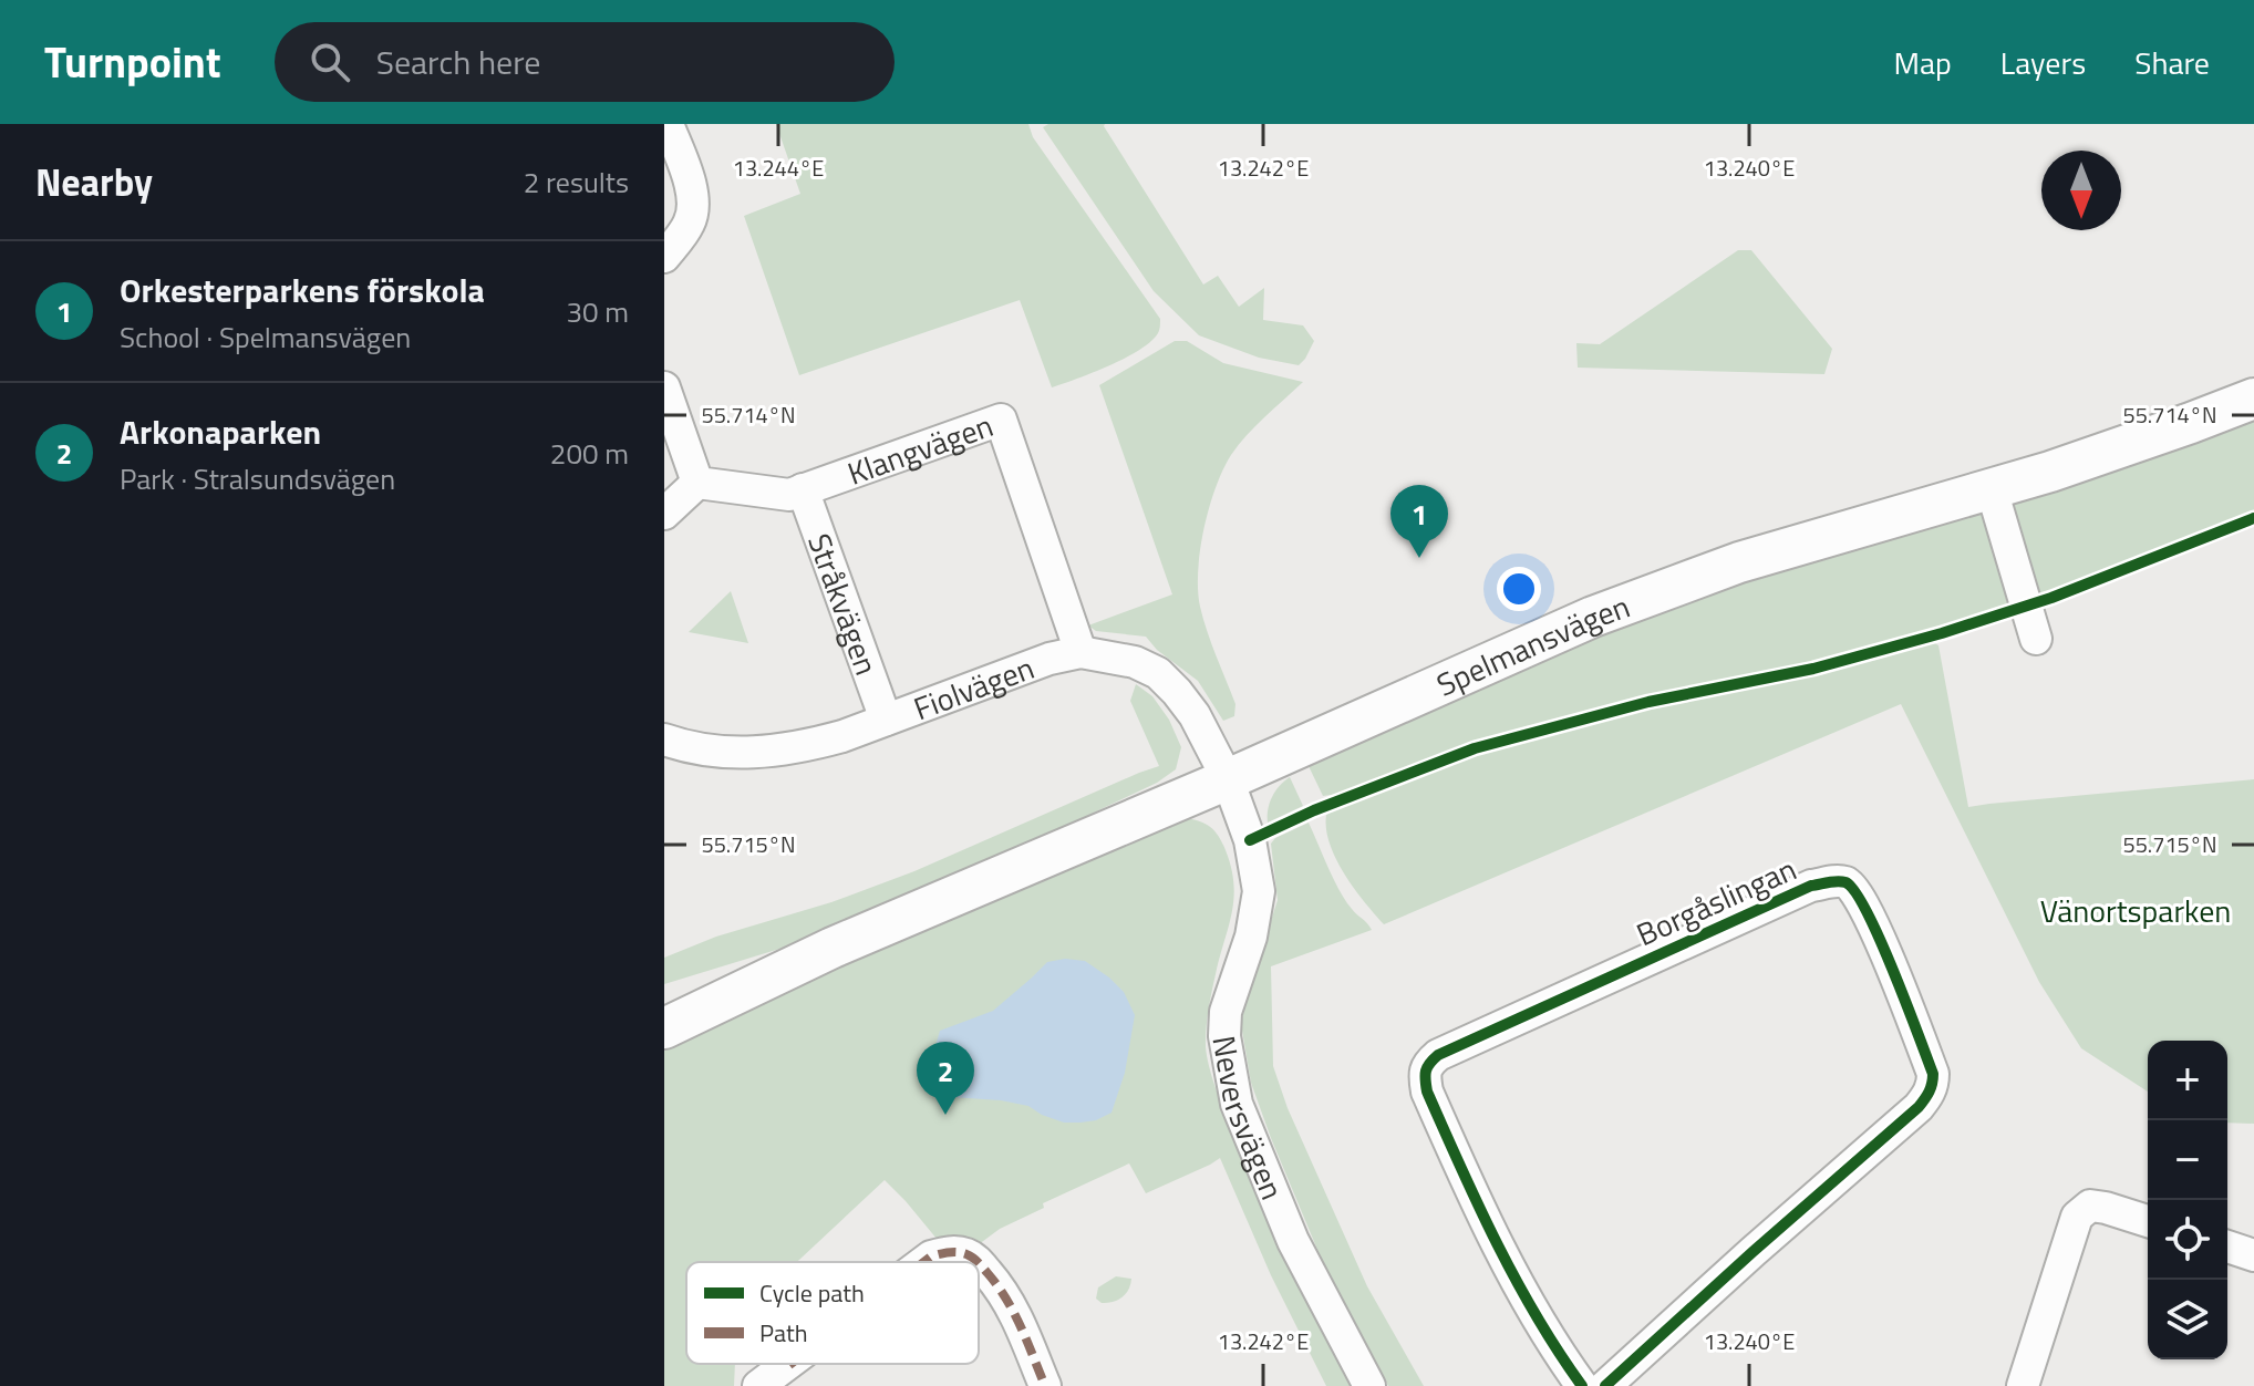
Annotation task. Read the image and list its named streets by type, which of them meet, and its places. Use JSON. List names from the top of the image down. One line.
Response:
{"streets":{"main road":["Spelmansvägen"],"street":["Klangvägen","Stråkvägen","Fiolvägen","Borgåslingan","Neversvägen"]},"crossings":[["Klangvägen","Stråkvägen"],["Klangvägen","Fiolvägen"],["Stråkvägen","Fiolvägen"],["Spelmansvägen","Fiolvägen"],["Spelmansvägen","Neversvägen"],["Fiolvägen","Neversvägen"]],"parks":["Vänortsparken"],"legend":["Cycle path","Path"],"north":"bottom","page":{"header":"Turnpoint","search":"Search here","nav":["Map","Layers","Share"],"heading":["Nearby","2 results"],"list":[{"mark":"1","name":"Orkesterparkens förskola","note":"School · Spelmansvägen","value":"30 m"},{"mark":"2","name":"Arkonaparken","note":"Park · Stralsundsvägen","value":"200 m"}],"pins":["1","2"],"map_buttons":["+","−"]},"coordinates":["13.244°E","13.242°E","13.240°E","55.714°N","55.715°N"]}
